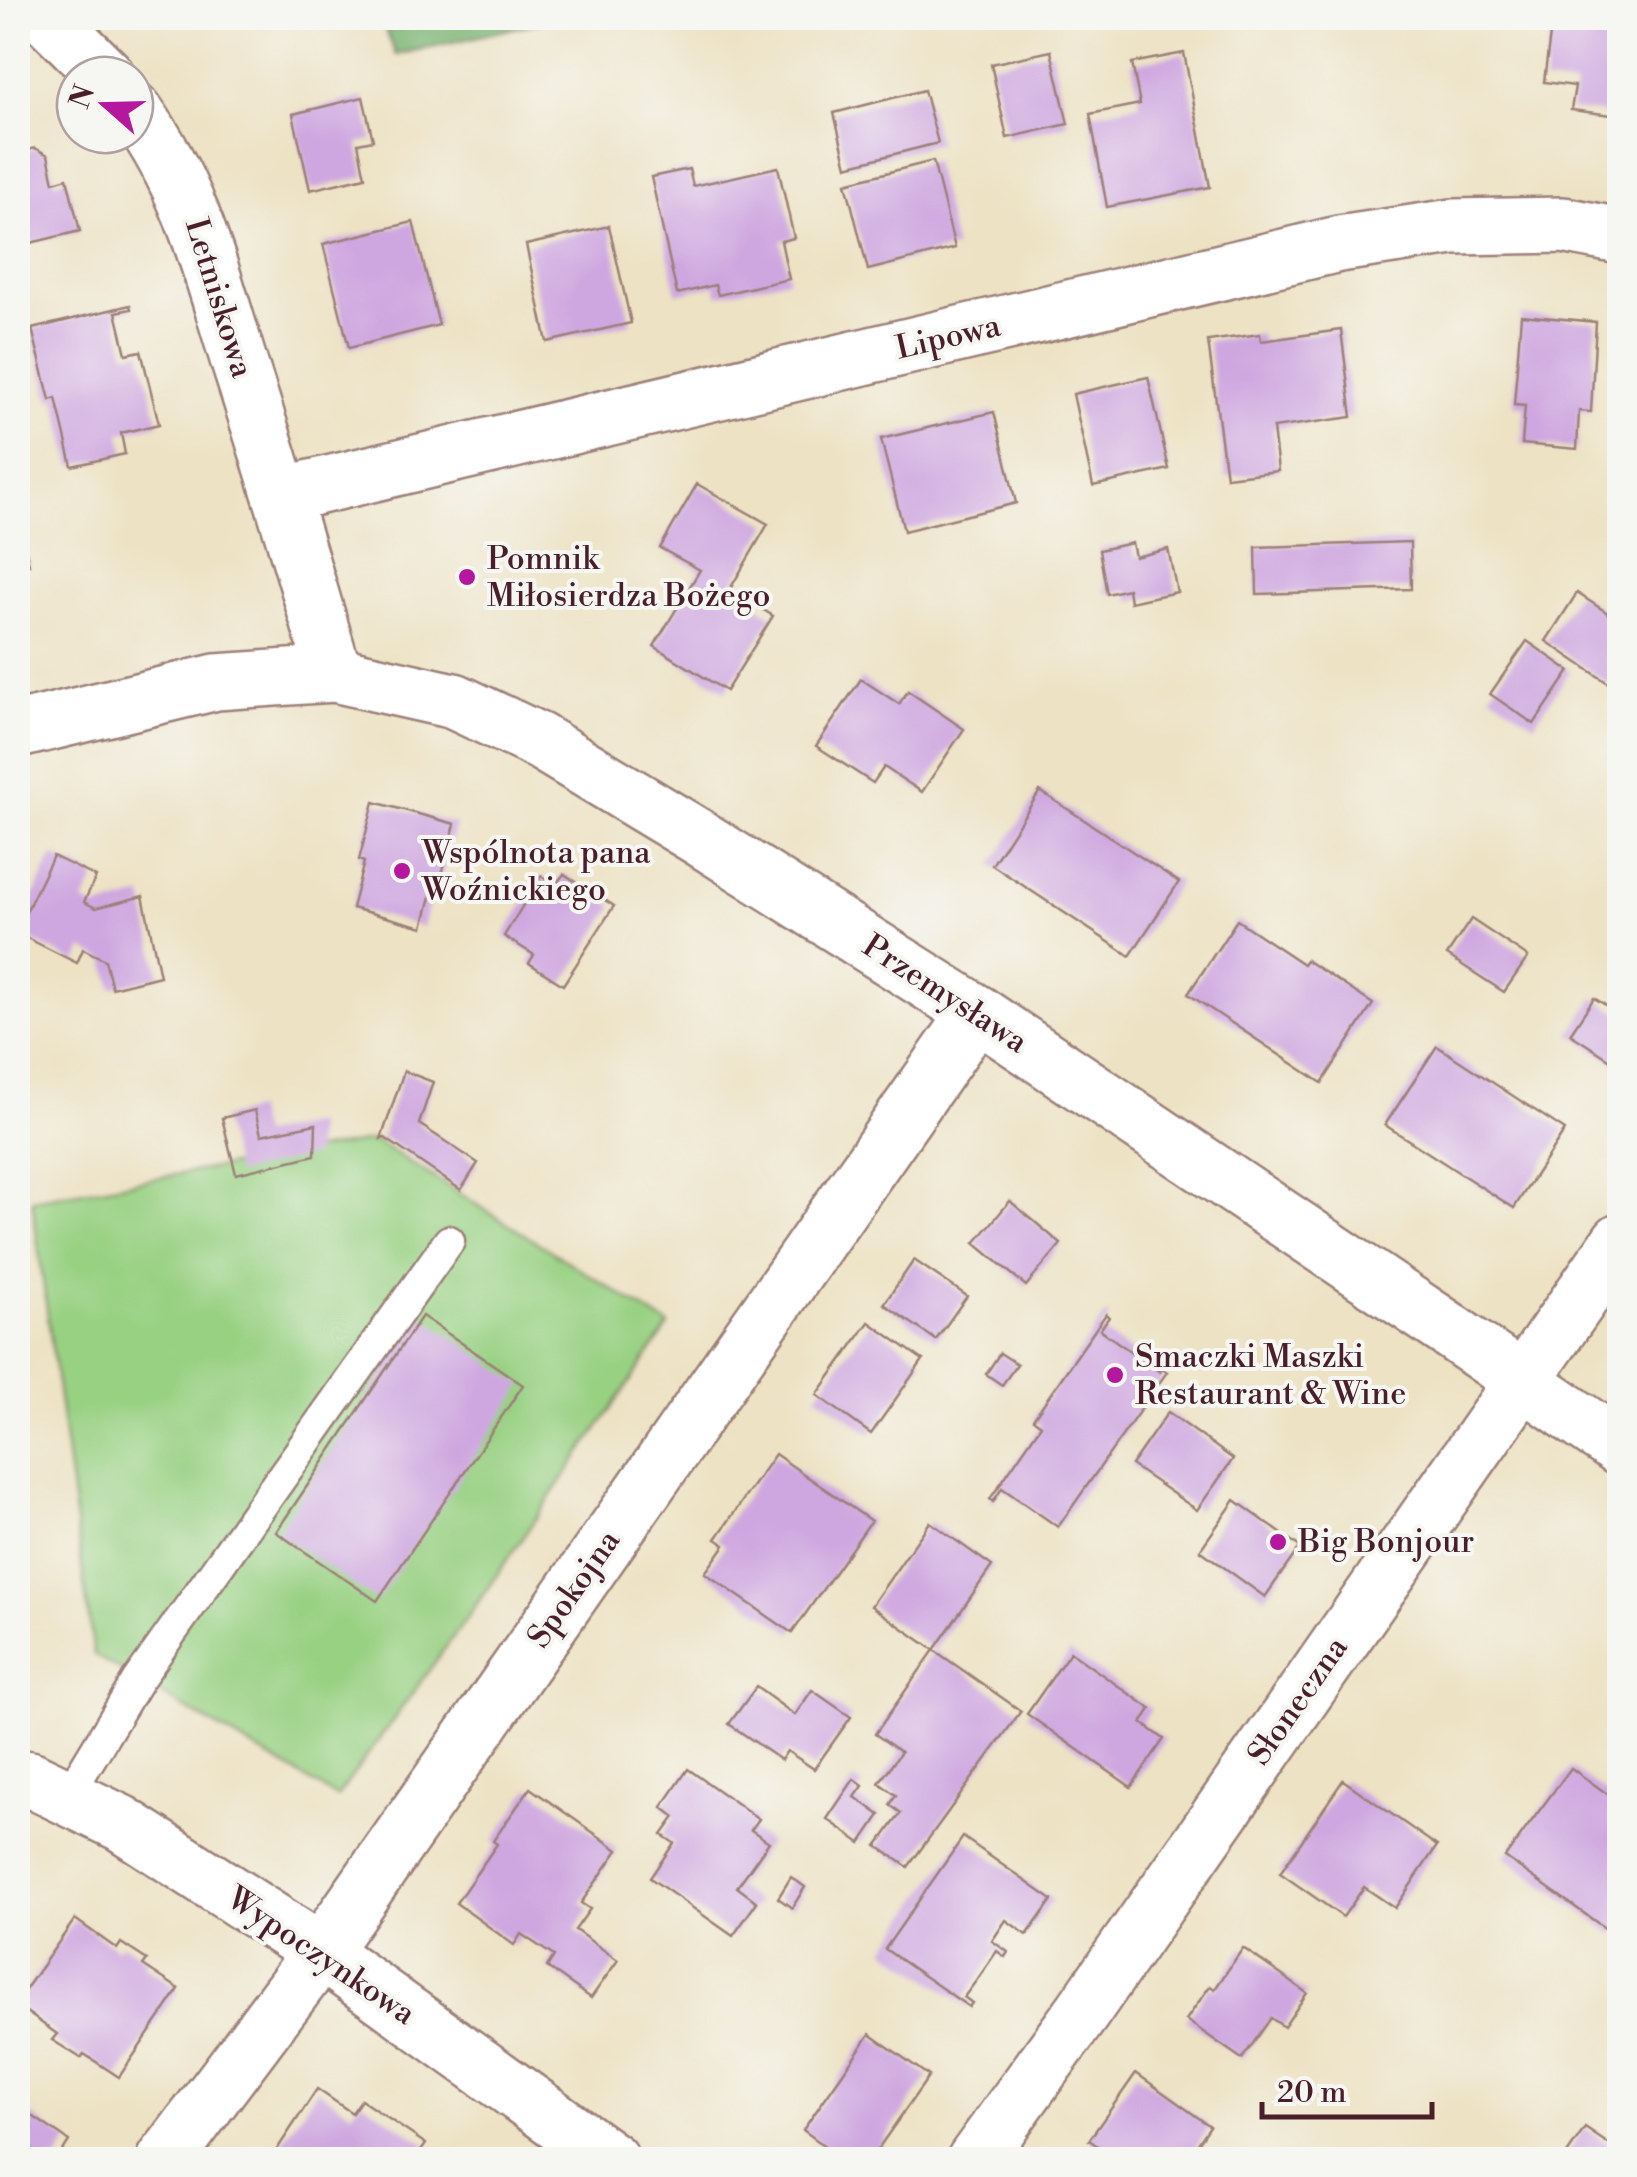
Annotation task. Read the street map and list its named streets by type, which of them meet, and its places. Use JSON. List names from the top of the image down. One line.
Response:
{"streets":{"street":["Letniskowa","Lipowa","Przemysława","Spokojna","Słoneczna","Wypoczynkowa"]},"crossings":[["Letniskowa","Lipowa"],["Letniskowa","Przemysława"],["Przemysława","Spokojna"],["Przemysława","Słoneczna"],["Spokojna","Wypoczynkowa"]],"places":["Pomnik Miłosierdza Bożego","Wspólnota pana Woźnickiego","Smaczki Maszki Restaurant & Wine","Big Bonjour"],"scale_bar":"20 m","north":"left"}
